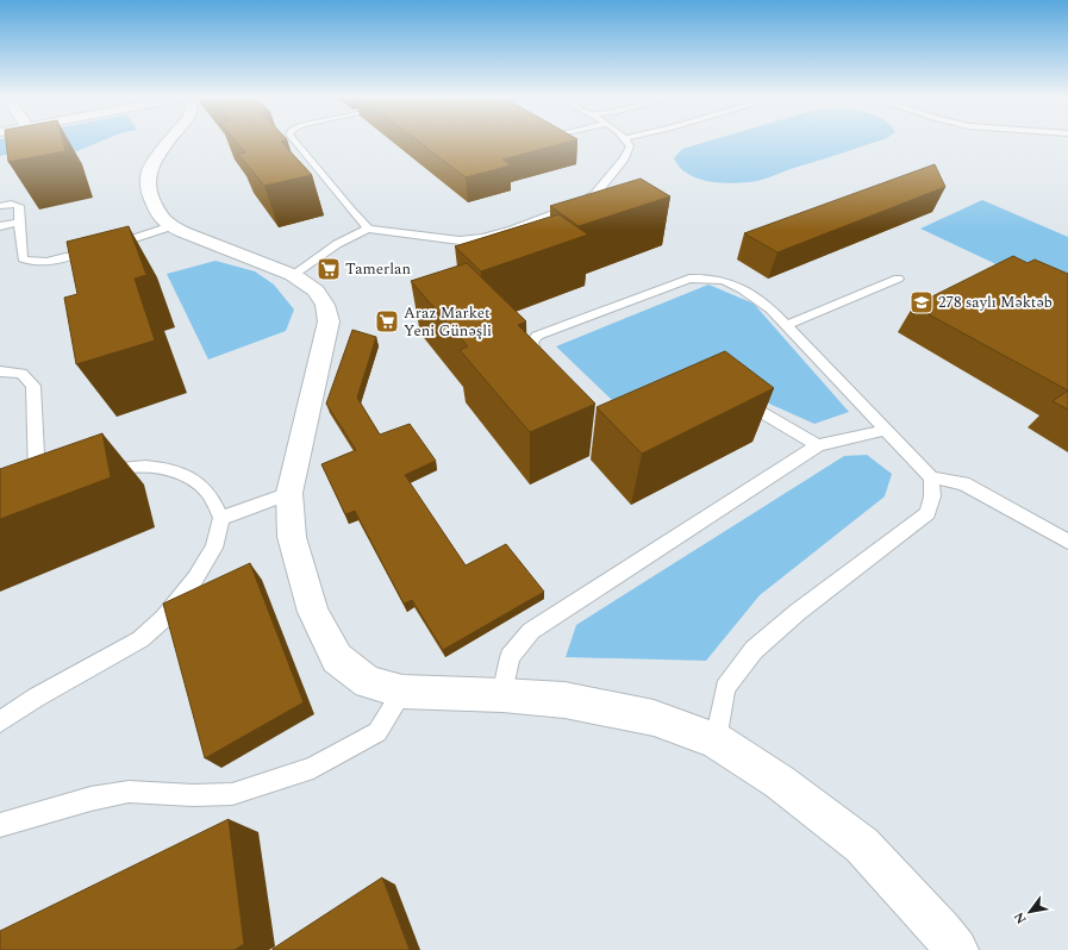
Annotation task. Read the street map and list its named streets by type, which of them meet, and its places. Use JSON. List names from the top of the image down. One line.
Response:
{"places":{"supermarket":["Tamerlan","Araz Market Yeni Günəşli"],"school or university":["278 saylı Məktəb"]},"north":"bottom left"}
